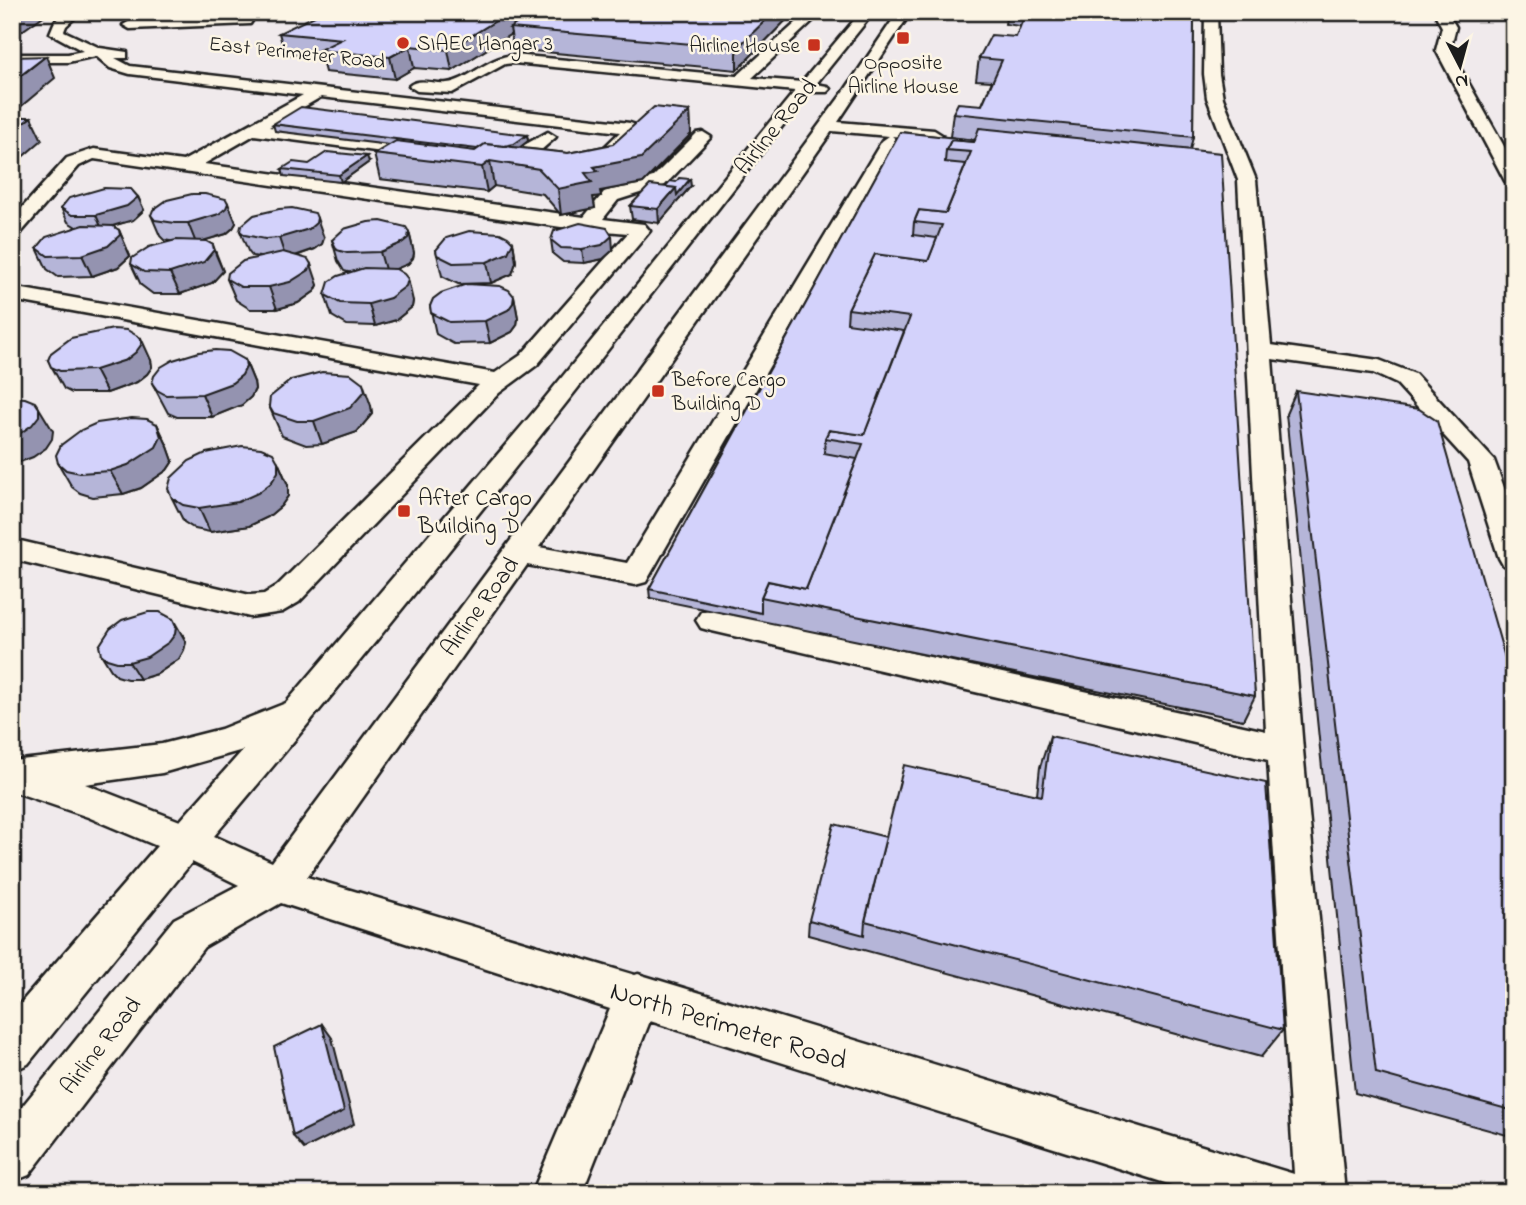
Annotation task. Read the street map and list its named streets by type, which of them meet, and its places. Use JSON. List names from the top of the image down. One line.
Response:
{"streets":{"lane":["East Perimeter Road","Airline Road","North Perimeter Road"]},"crossings":[["East Perimeter Road","Airline Road"],["Airline Road","North Perimeter Road"]],"places":{"transit":["Opposite Airline House","Airline House","Before Cargo Building D","After Cargo Building D"],"other":["SIAEC Hangar 3"]},"north":"bottom"}
